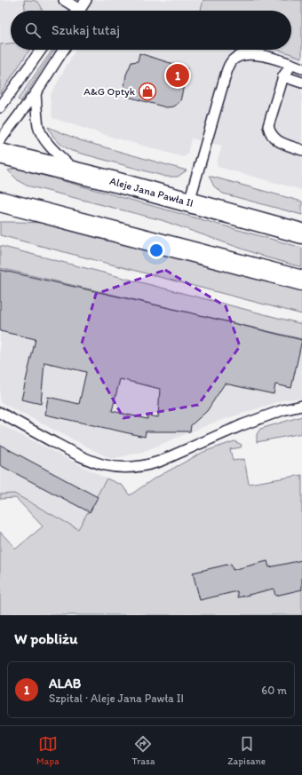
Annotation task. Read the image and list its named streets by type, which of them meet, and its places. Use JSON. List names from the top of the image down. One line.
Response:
{"streets":{"highway":["Aleje Jana Pawła II"]},"places":{"shop":["A&G Optyk"]},"page":{"search":"Szukaj tutaj","pins":"1","heading":"W pobliżu","list":[{"mark":"1","name":"ALAB","note":"Szpital · Aleje Jana Pawła II","value":"60 m"}],"nav":["Mapa","Trasa","Zapisane"]}}
